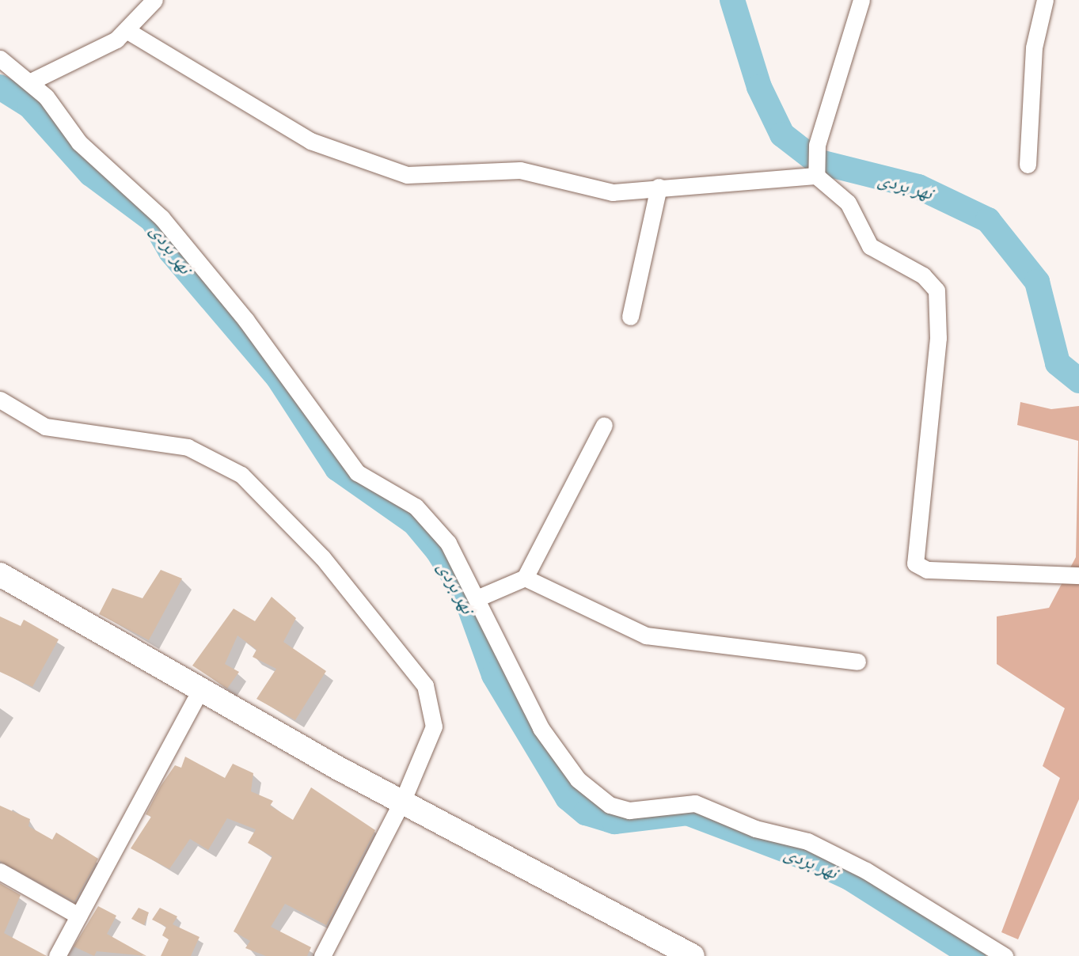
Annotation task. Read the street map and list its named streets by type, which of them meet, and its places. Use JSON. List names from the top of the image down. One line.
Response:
{"water":["نهر بردى"]}
